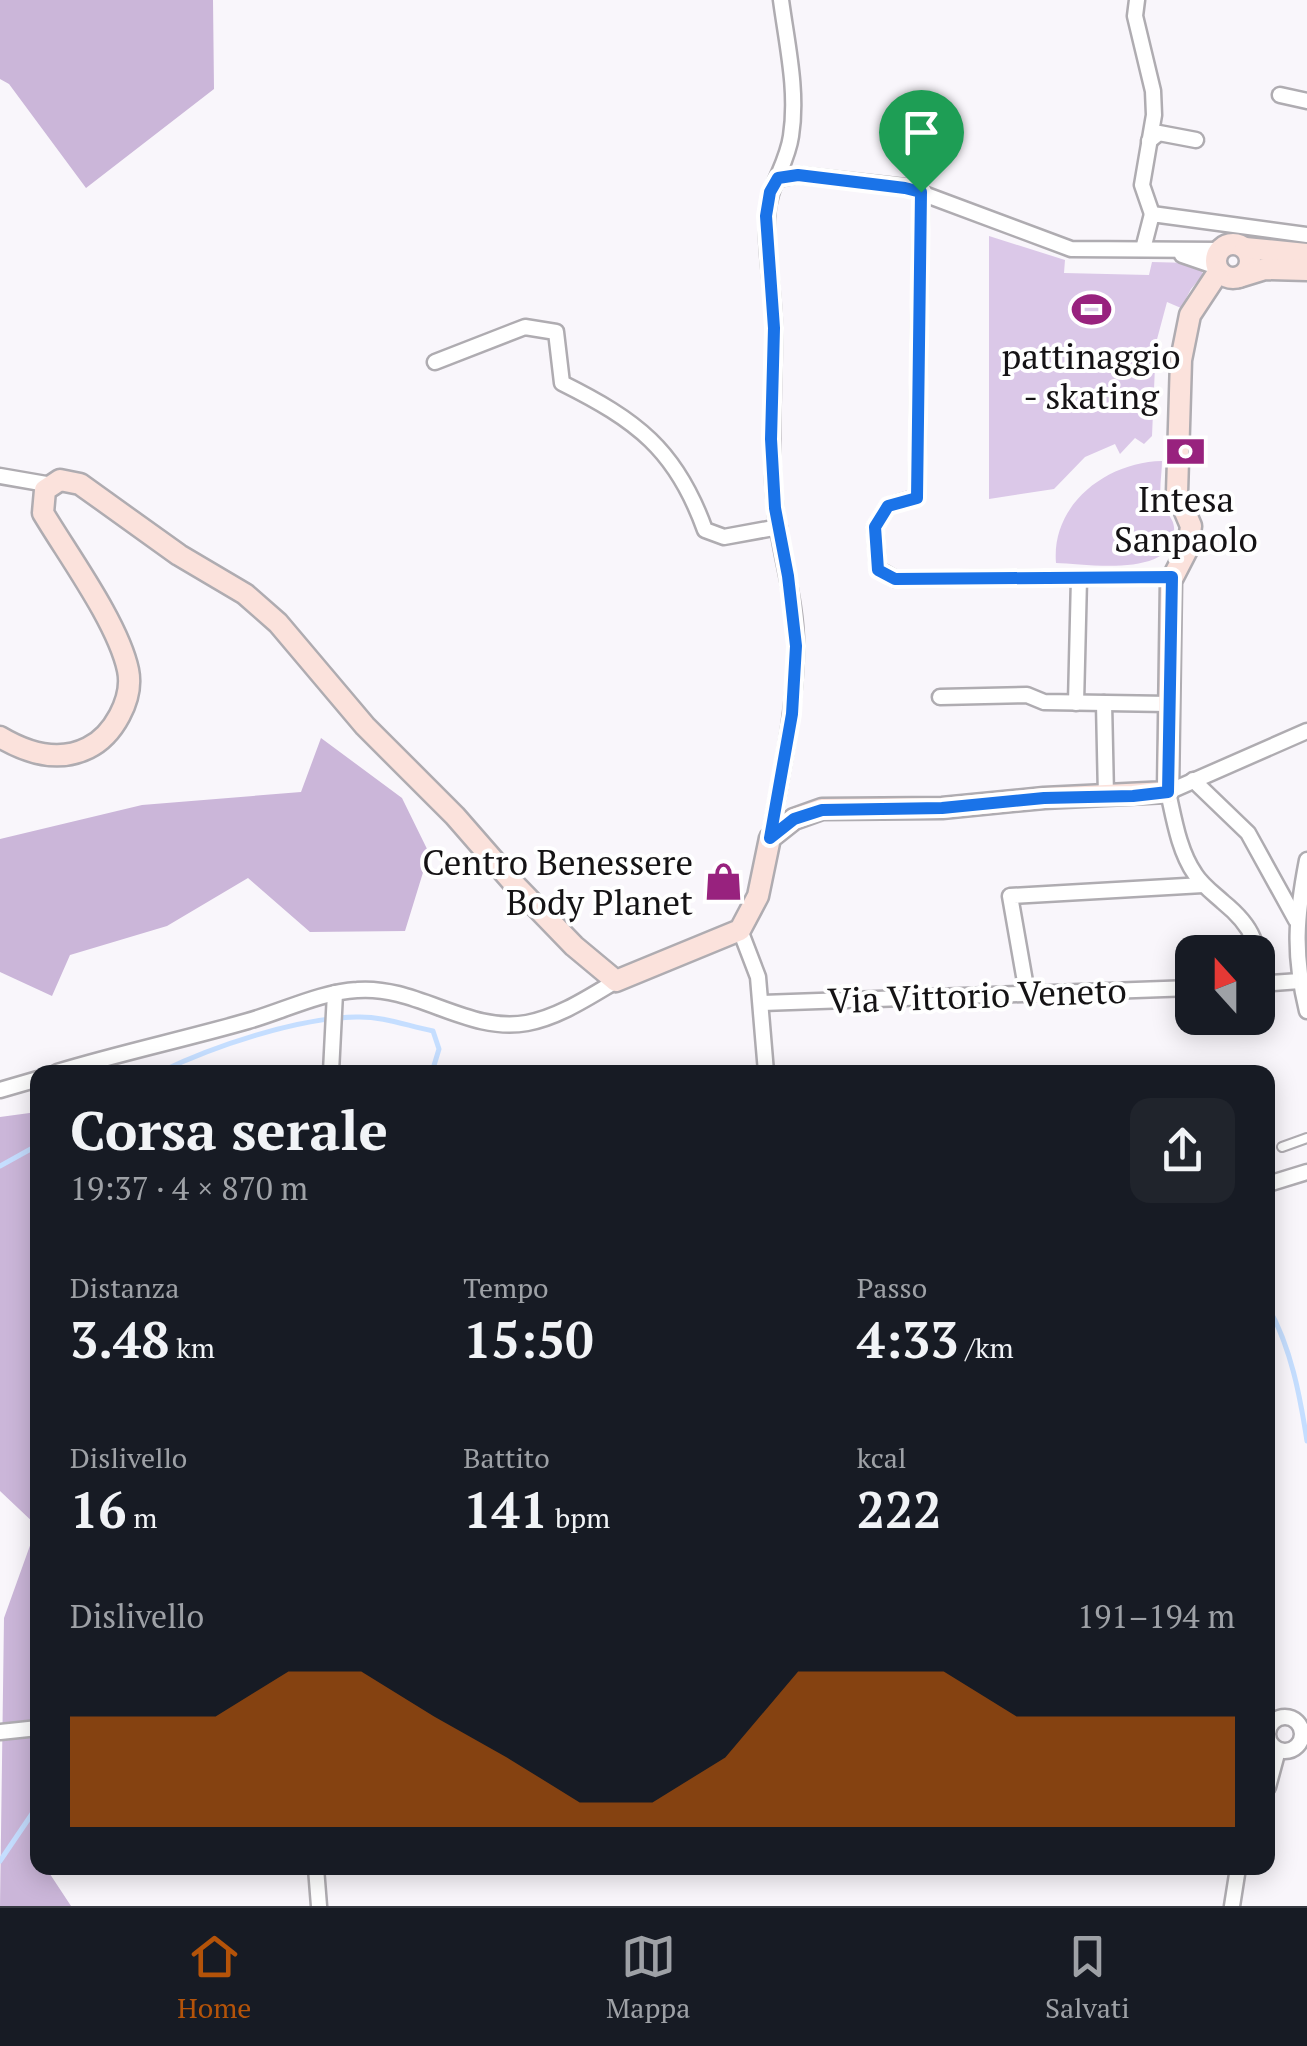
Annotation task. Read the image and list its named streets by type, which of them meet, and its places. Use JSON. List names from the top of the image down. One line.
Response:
{"streets":{"street":["Via Vittorio Veneto"]},"places":{"sports":["pattinaggio - skating"],"bank":["Intesa Sanpaolo"],"shop":["Centro Benessere Body Planet"]},"north":"top","page":{"heading":["Corsa serale","19:37 · 4 × 870 m"],"stats":[["Distanza","3.48 km"],["Tempo","15:50"],["Passo","4:33 /km"],["Dislivello","16 m"],["Battito","141 bpm"],["kcal","222"]],"chart":["Dislivello","191–194 m"],"tabs":["Home","Mappa","Salvati"]}}
